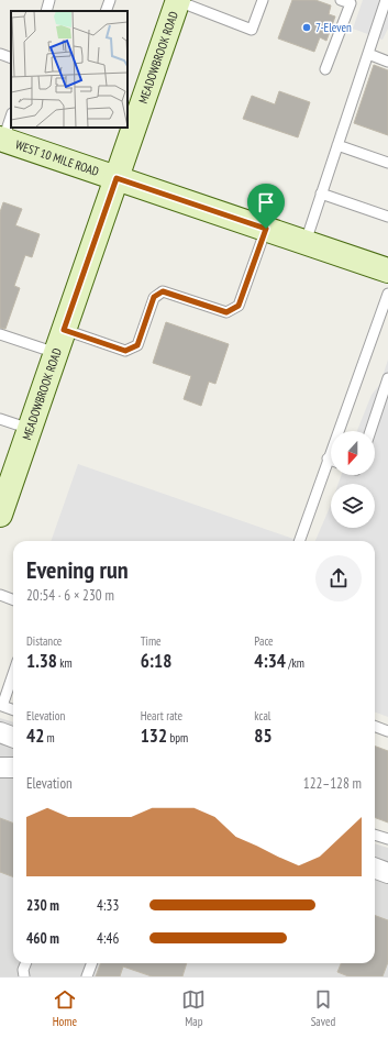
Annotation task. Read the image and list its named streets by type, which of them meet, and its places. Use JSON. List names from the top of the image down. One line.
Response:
{"streets":{"street":["MEADOWBROOK ROAD","WEST 10 MILE ROAD"]},"crossings":[["MEADOWBROOK ROAD","WEST 10 MILE ROAD"]],"places":["7-Eleven"],"north":"bottom","page":{"heading":["Evening run","20:54 · 6 × 230 m"],"stats":[["Distance","1.38 km"],["Time","6:18"],["Pace","4:34 /km"],["Elevation","42 m"],["Heart rate","132 bpm"],["kcal","85"]],"chart":["Elevation","122–128 m"],"list":[{"name":"230 m","note":"4:33"},{"name":"460 m","note":"4:46"}],"tabs":["Home","Map","Saved"]}}
